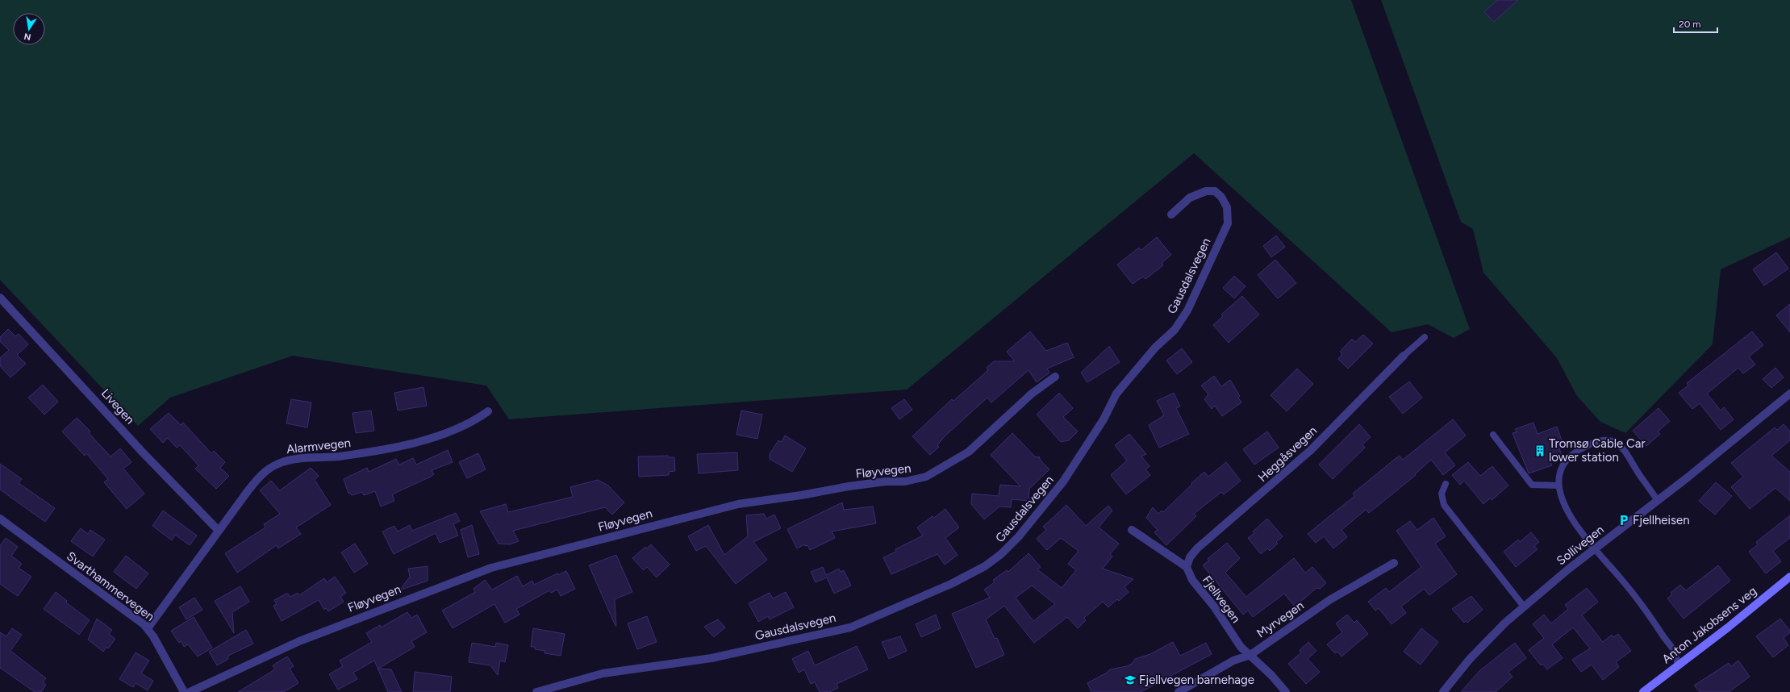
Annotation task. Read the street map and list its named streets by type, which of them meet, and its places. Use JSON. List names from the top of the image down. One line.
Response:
{"streets":{"street":["Gausdalsvegen","Livegen","Alarmvegen","Heggåsvegen","Fløyvegen","Sollivegen","Svarthammervegen","Fjellvegen","Myrvegen","Anton Jakobsens veg"]},"crossings":[["Livegen","Alarmvegen"],["Alarmvegen","Svarthammervegen"],["Heggåsvegen","Fjellvegen"],["Fjellvegen","Myrvegen"]],"places":{"building":["Tromsø Cable Car lower station"],"parking":["Fjellheisen"],"school or university":["Fjellvegen barnehage"]},"scale_bar":"20 m","north":"bottom"}
